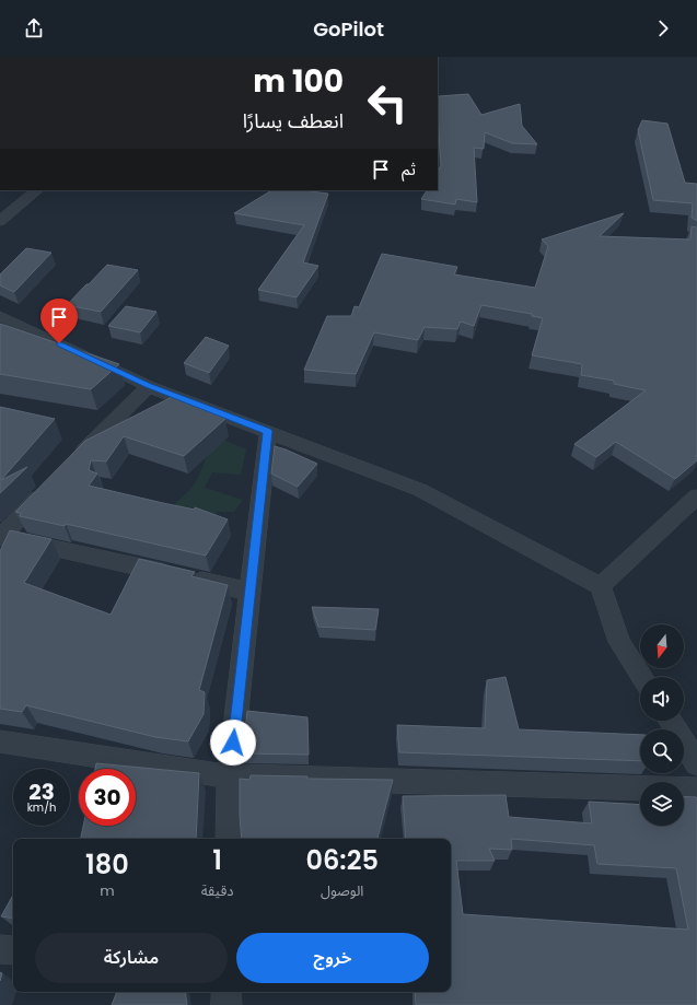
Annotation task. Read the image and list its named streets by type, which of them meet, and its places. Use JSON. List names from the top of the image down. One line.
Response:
{"north":"bottom","page":{"header":"GoPilot","turn":["100 m","انعطف يسارًا"],"then":"ثم","speed":"23 km/h","limit":"30","eta":["06:25","الوصول","1","دقيقة","180","m"],"buttons":["خروج","مشاركة"]}}
